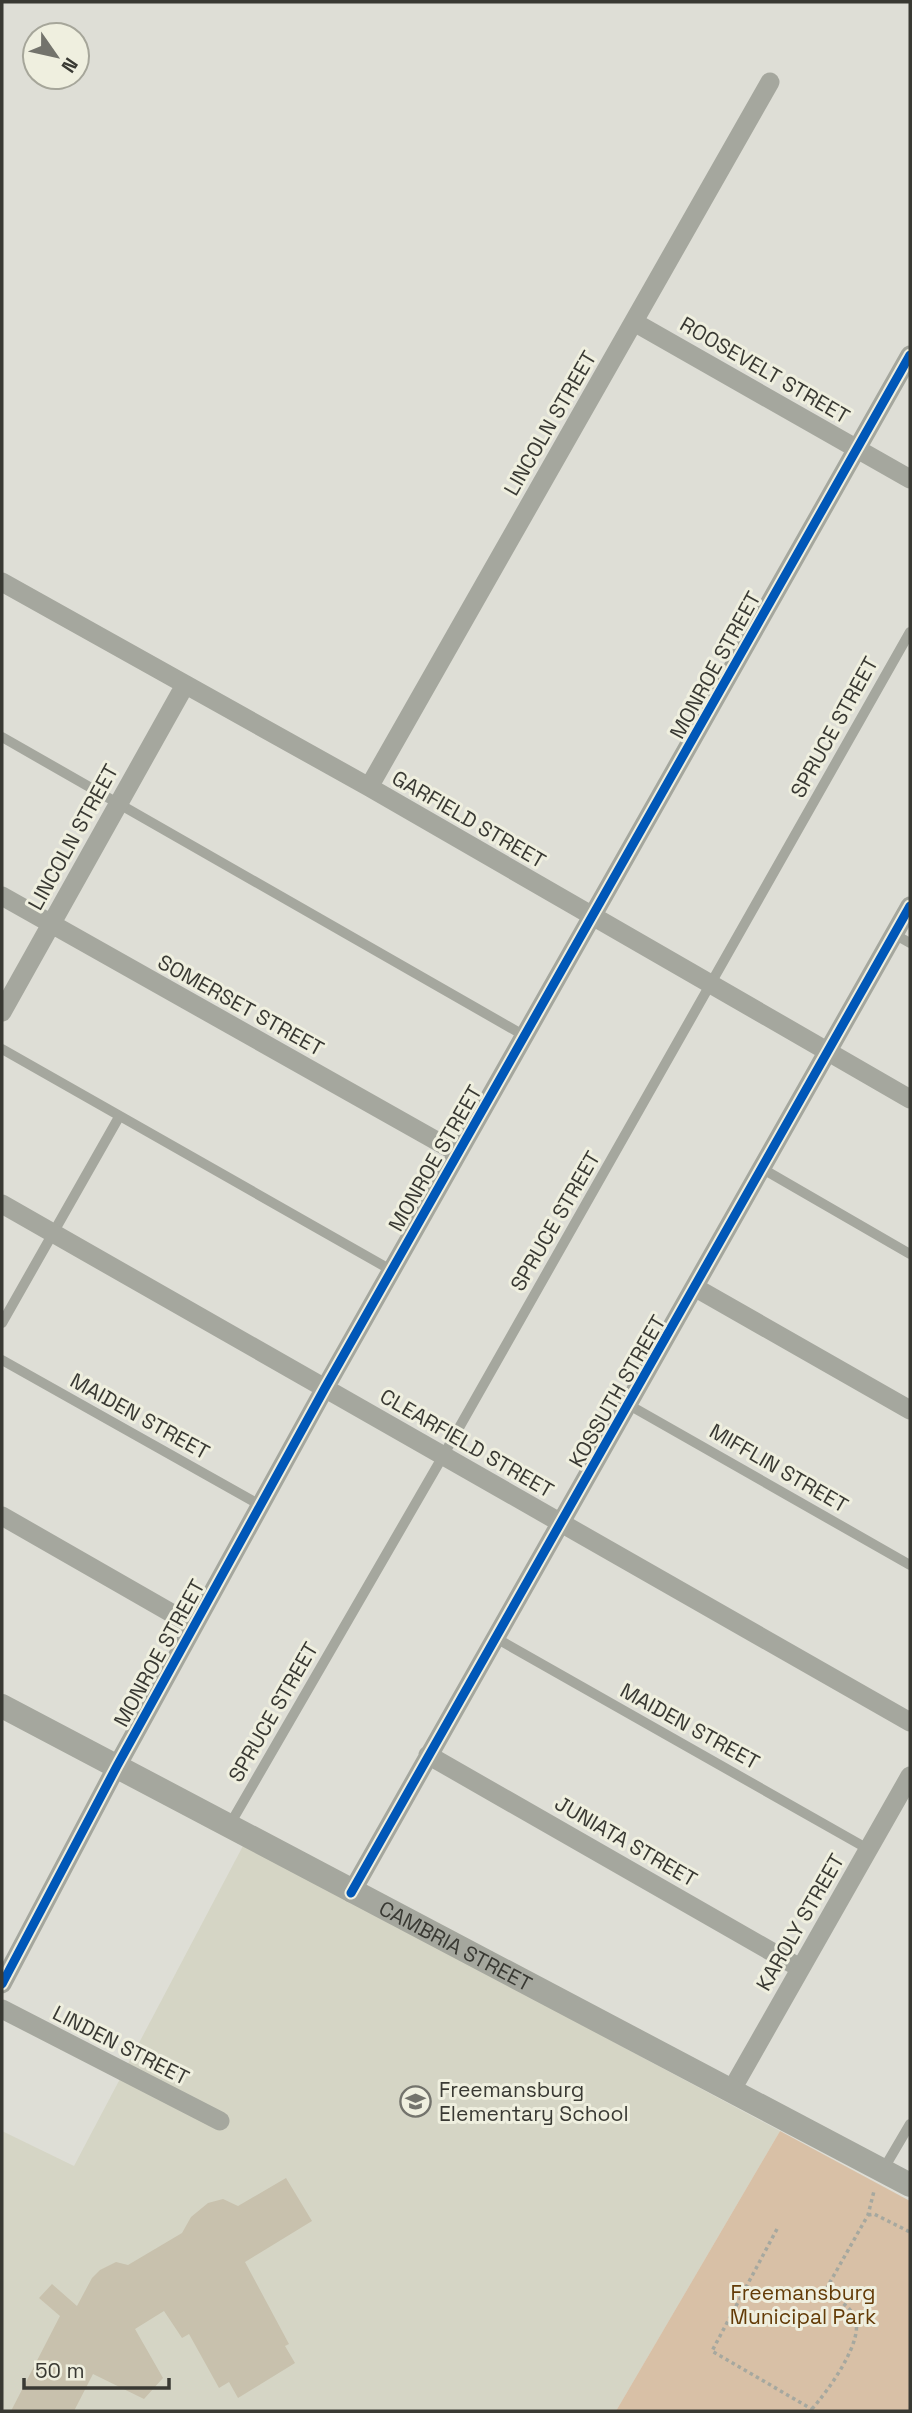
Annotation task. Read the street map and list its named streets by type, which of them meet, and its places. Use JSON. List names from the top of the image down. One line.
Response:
{"streets":{"street":["ROOSEVELT STREET","LINCOLN STREET","MONROE STREET","GARFIELD STREET","SOMERSET STREET","KOSSUTH STREET","CLEARFIELD STREET","JUNIATA STREET","KAROLY STREET","CAMBRIA STREET","LINDEN STREET"],"lane":["SPRUCE STREET","MAIDEN STREET","MIFFLIN STREET"]},"crossings":[["ROOSEVELT STREET","LINCOLN STREET"],["ROOSEVELT STREET","MONROE STREET"],["LINCOLN STREET","GARFIELD STREET"],["LINCOLN STREET","SOMERSET STREET"],["MONROE STREET","GARFIELD STREET"],["MONROE STREET","SOMERSET STREET"],["MONROE STREET","MAIDEN STREET"],["MONROE STREET","CLEARFIELD STREET"],["MONROE STREET","CAMBRIA STREET"],["SPRUCE STREET","GARFIELD STREET"],["SPRUCE STREET","CLEARFIELD STREET"],["SPRUCE STREET","CAMBRIA STREET"],["GARFIELD STREET","KOSSUTH STREET"],["KOSSUTH STREET","MAIDEN STREET"],["KOSSUTH STREET","CLEARFIELD STREET"],["KOSSUTH STREET","MIFFLIN STREET"],["KOSSUTH STREET","JUNIATA STREET"],["KOSSUTH STREET","CAMBRIA STREET"],["MAIDEN STREET","KAROLY STREET"],["JUNIATA STREET","KAROLY STREET"],["KAROLY STREET","CAMBRIA STREET"]],"parks":["Freemansburg Municipal Park"],"places":{"school or university":["Freemansburg Elementary School"]},"scale_bar":"50 m","north":"bottom right"}
